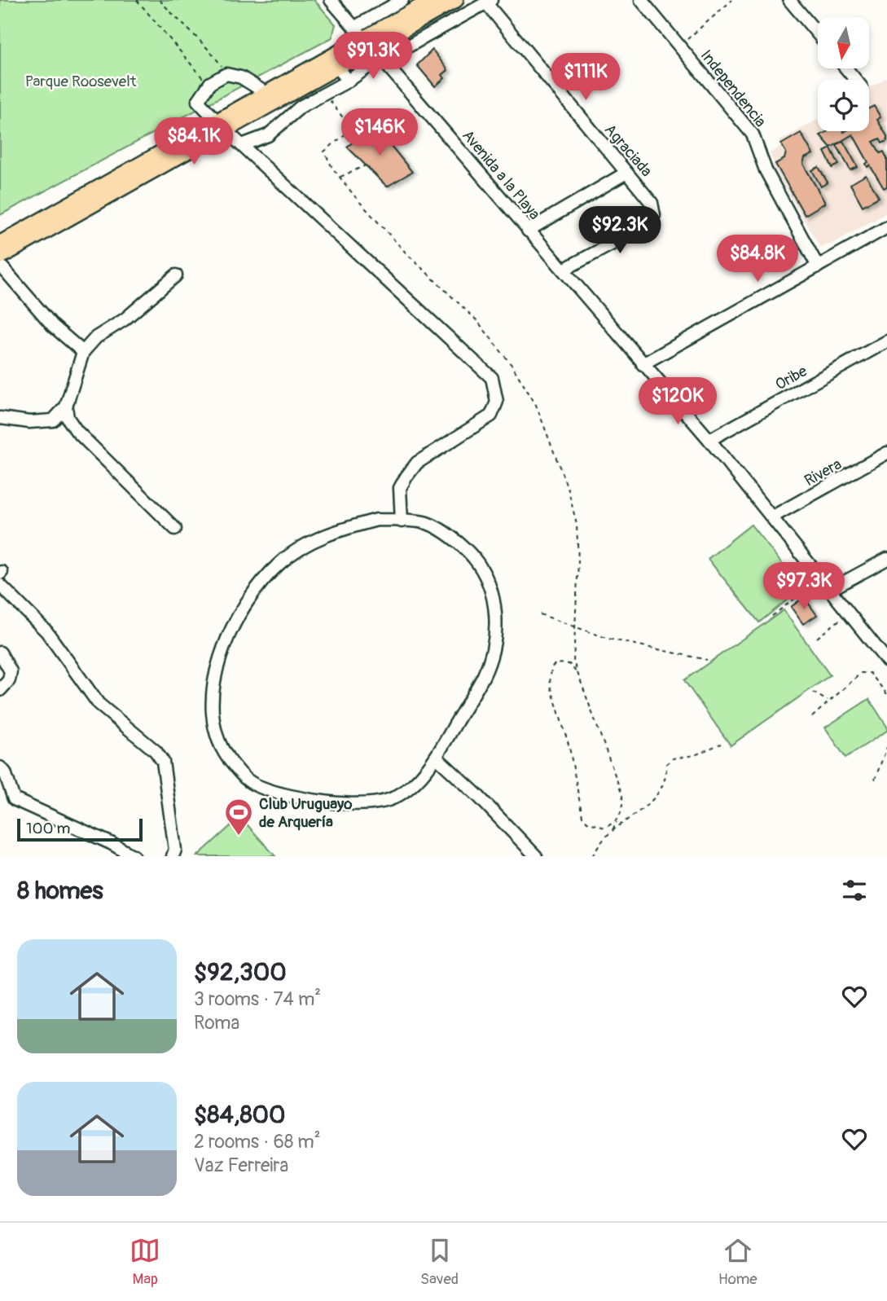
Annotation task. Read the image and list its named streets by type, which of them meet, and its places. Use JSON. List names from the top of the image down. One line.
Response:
{"streets":{"street":["Independencia","Agraciada","Avenida a la Playa","Oribe","Rivera"]},"crossings":[["Agraciada","Avenida a la Playa"],["Avenida a la Playa","Oribe"],["Avenida a la Playa","Rivera"]],"parks":["Parque Roosevelt"],"places":{"sports":["Club Uruguayo de Arquería"]},"scale_bar":"100 m","north":"bottom","page":{"price":["$91.3K","$111K","$146K","$84.1K","$92.3K","$84.8K","$120K","$97.3K"],"scale":"100 m","heading":"8 homes","list":[{"name":"$92,300","note":"3 rooms · 74 m² · Roma"},{"name":"$84,800","note":"2 rooms · 68 m² · Vaz Ferreira"}],"tabs":["Map","Saved","Home"]}}
